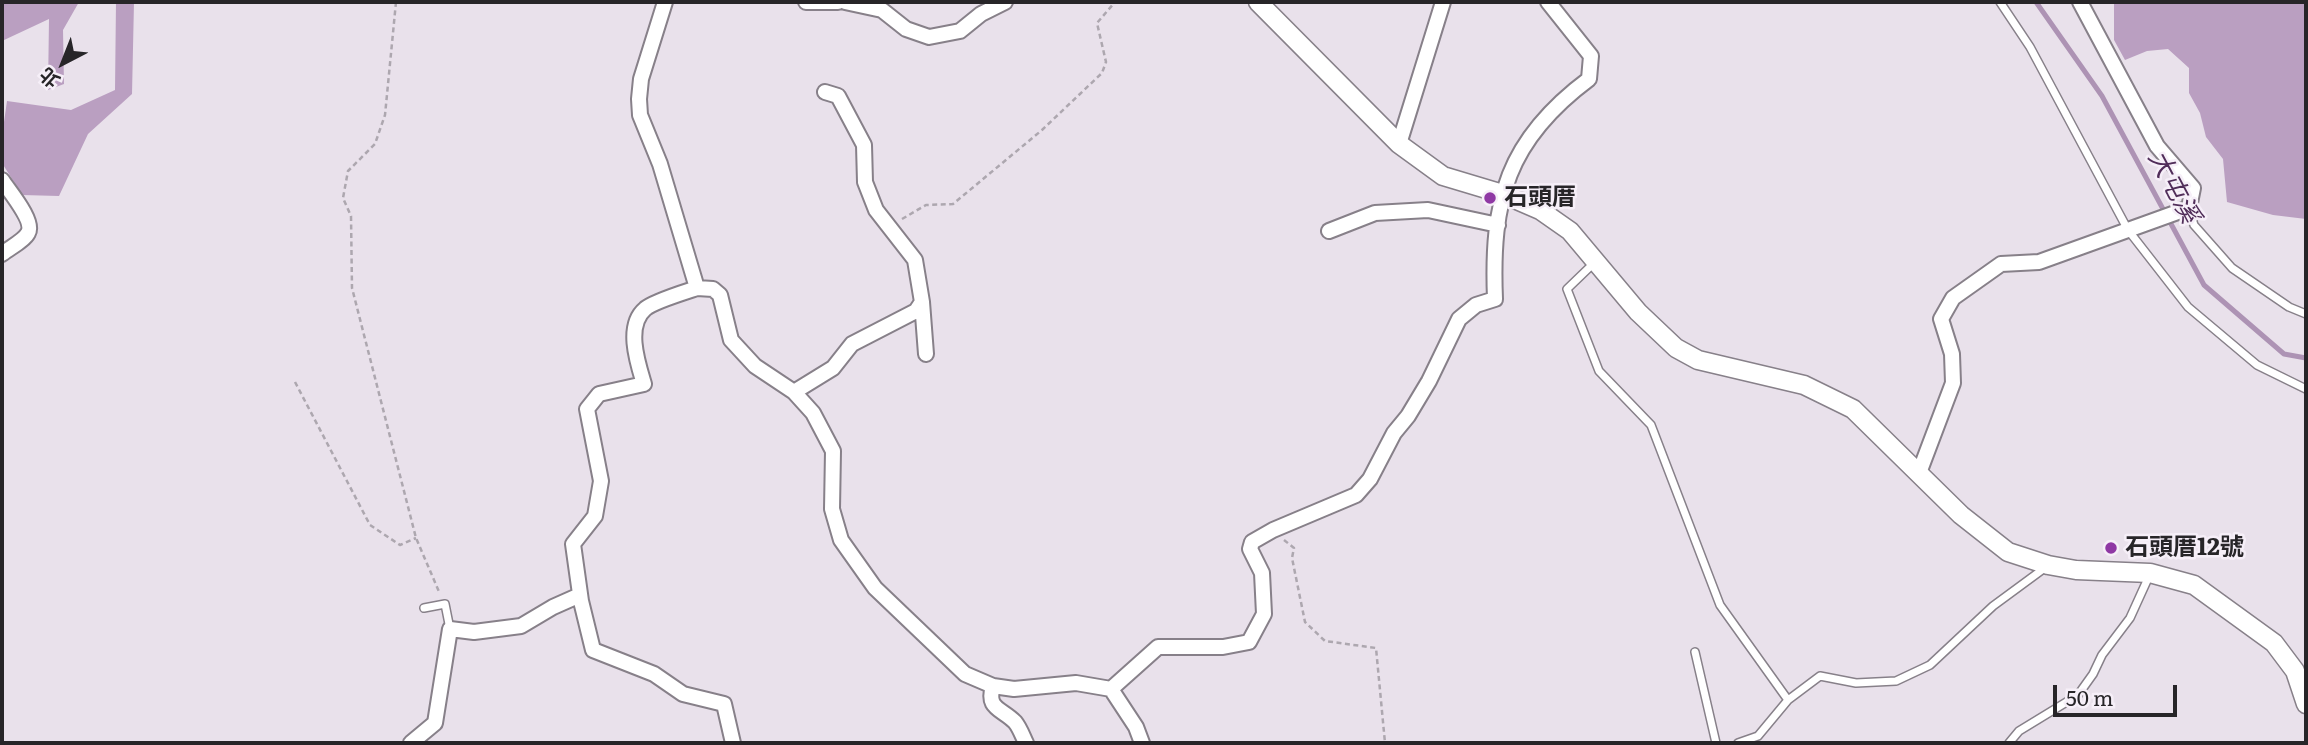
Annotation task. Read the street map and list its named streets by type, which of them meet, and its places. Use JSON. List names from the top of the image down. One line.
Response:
{"water":["大屯溪"],"places":["石頭厝","石頭厝12號"],"scale_bar":"50 m","north":"bottom left"}
